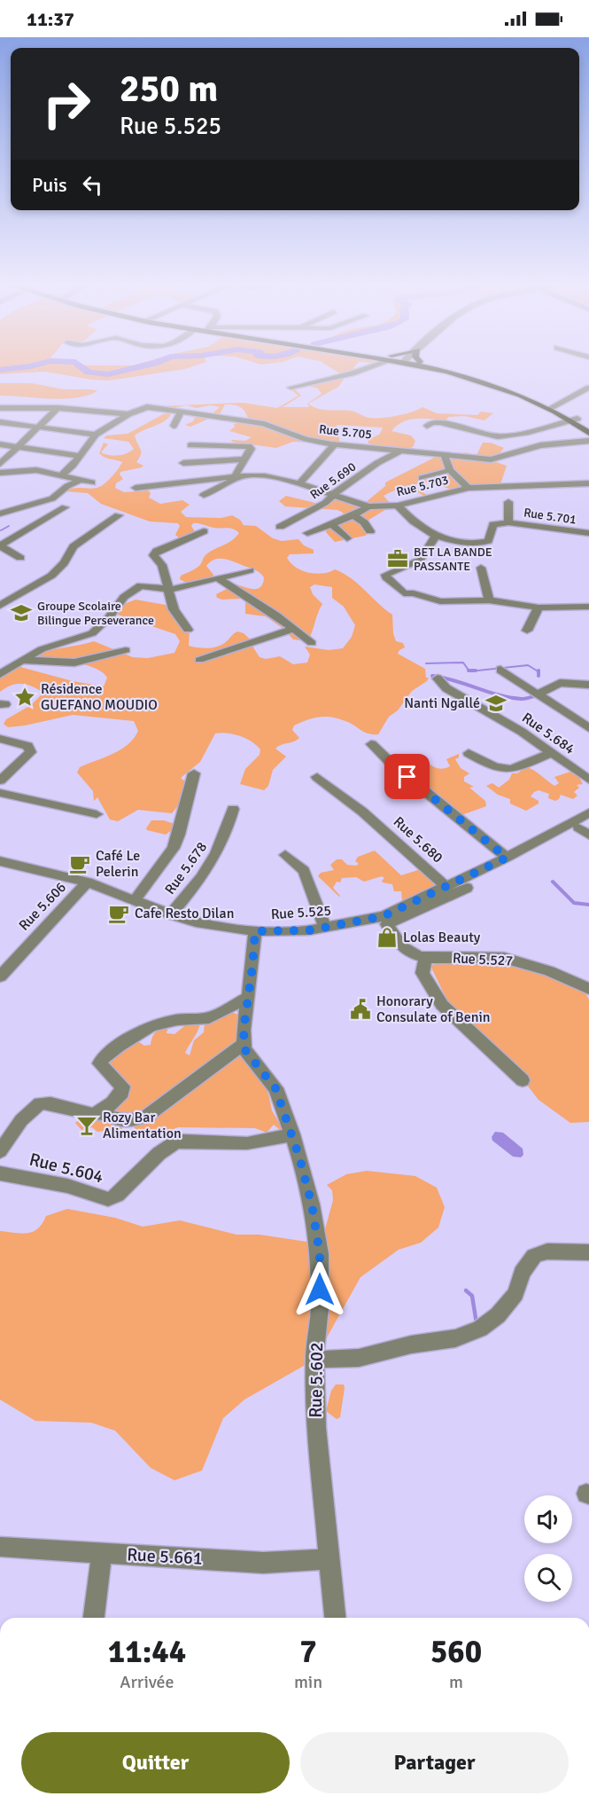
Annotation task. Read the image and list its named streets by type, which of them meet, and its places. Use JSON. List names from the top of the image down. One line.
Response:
{"streets":{"street":["Rue 5.705","Rue 5.690","Rue 5.703","Rue 5.701","Rue 5.684","Rue 5.680","Rue 5.678","Rue 5.606","Rue 5.525","Rue 5.527","Rue 5.604","Rue 5.602","Rue 5.661"]},"crossings":[["Rue 5.705","Rue 5.690"],["Rue 5.690","Rue 5.703"],["Rue 5.680","Rue 5.525"],["Rue 5.678","Rue 5.525"],["Rue 5.606","Rue 5.525"],["Rue 5.525","Rue 5.527"],["Rue 5.604","Rue 5.602"],["Rue 5.602","Rue 5.661"]],"places":{"office":["BET LA BANDE PASSANTE"],"school or university":["Groupe Scolaire Bilingue Perseverance","Nanti Ngallé"],"place":["Résidence GUEFANO MOUDIO"],"cafe":["Café Le Pelerin","Cafe Resto Dilan"],"shop":["Lolas Beauty"],"public building":["Honorary Consulate of Benin"],"bar":["Rozy Bar Alimentation"]},"page":{"status":"11:37","turn":["250 m","Rue 5.525"],"then":"Puis","eta":["11:44","Arrivée","7","min","560","m"],"buttons":["Quitter","Partager"]}}
